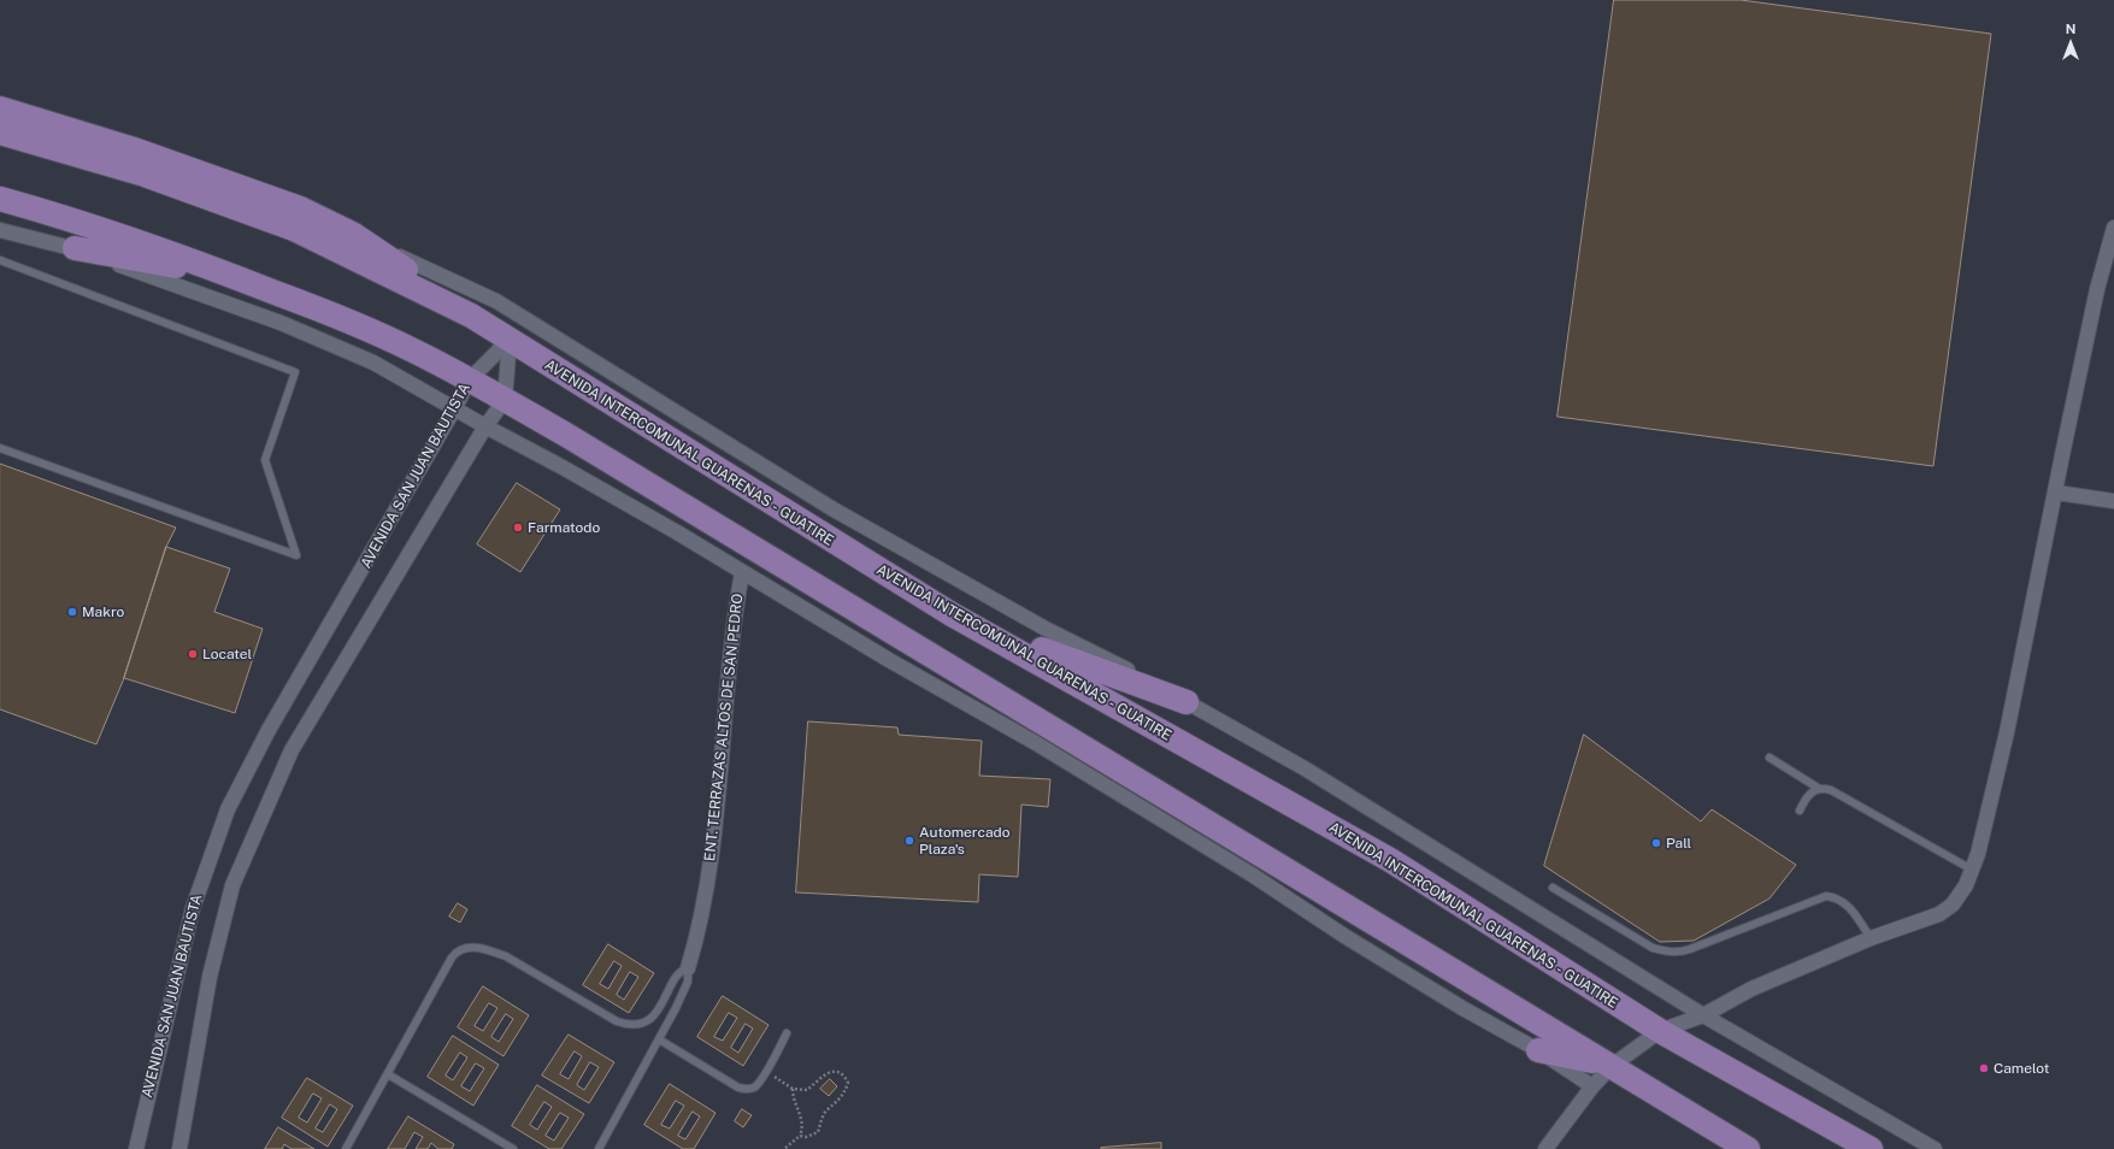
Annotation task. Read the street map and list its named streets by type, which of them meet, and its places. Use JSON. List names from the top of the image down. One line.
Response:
{"streets":{"highway":["AVENIDA INTERCOMUNAL GUARENAS - GUATIRE"],"street":["AVENIDA SAN JUAN BAUTISTA","ENT. TERRAZAS ALTOS DE SAN PEDRO"]},"crossings":[["AVENIDA INTERCOMUNAL GUARENAS - GUATIRE","AVENIDA SAN JUAN BAUTISTA"]],"places":["Farmatodo","Makro","Locatel","Automercado Plaza's","Pall","Camelot"],"north":"top"}
